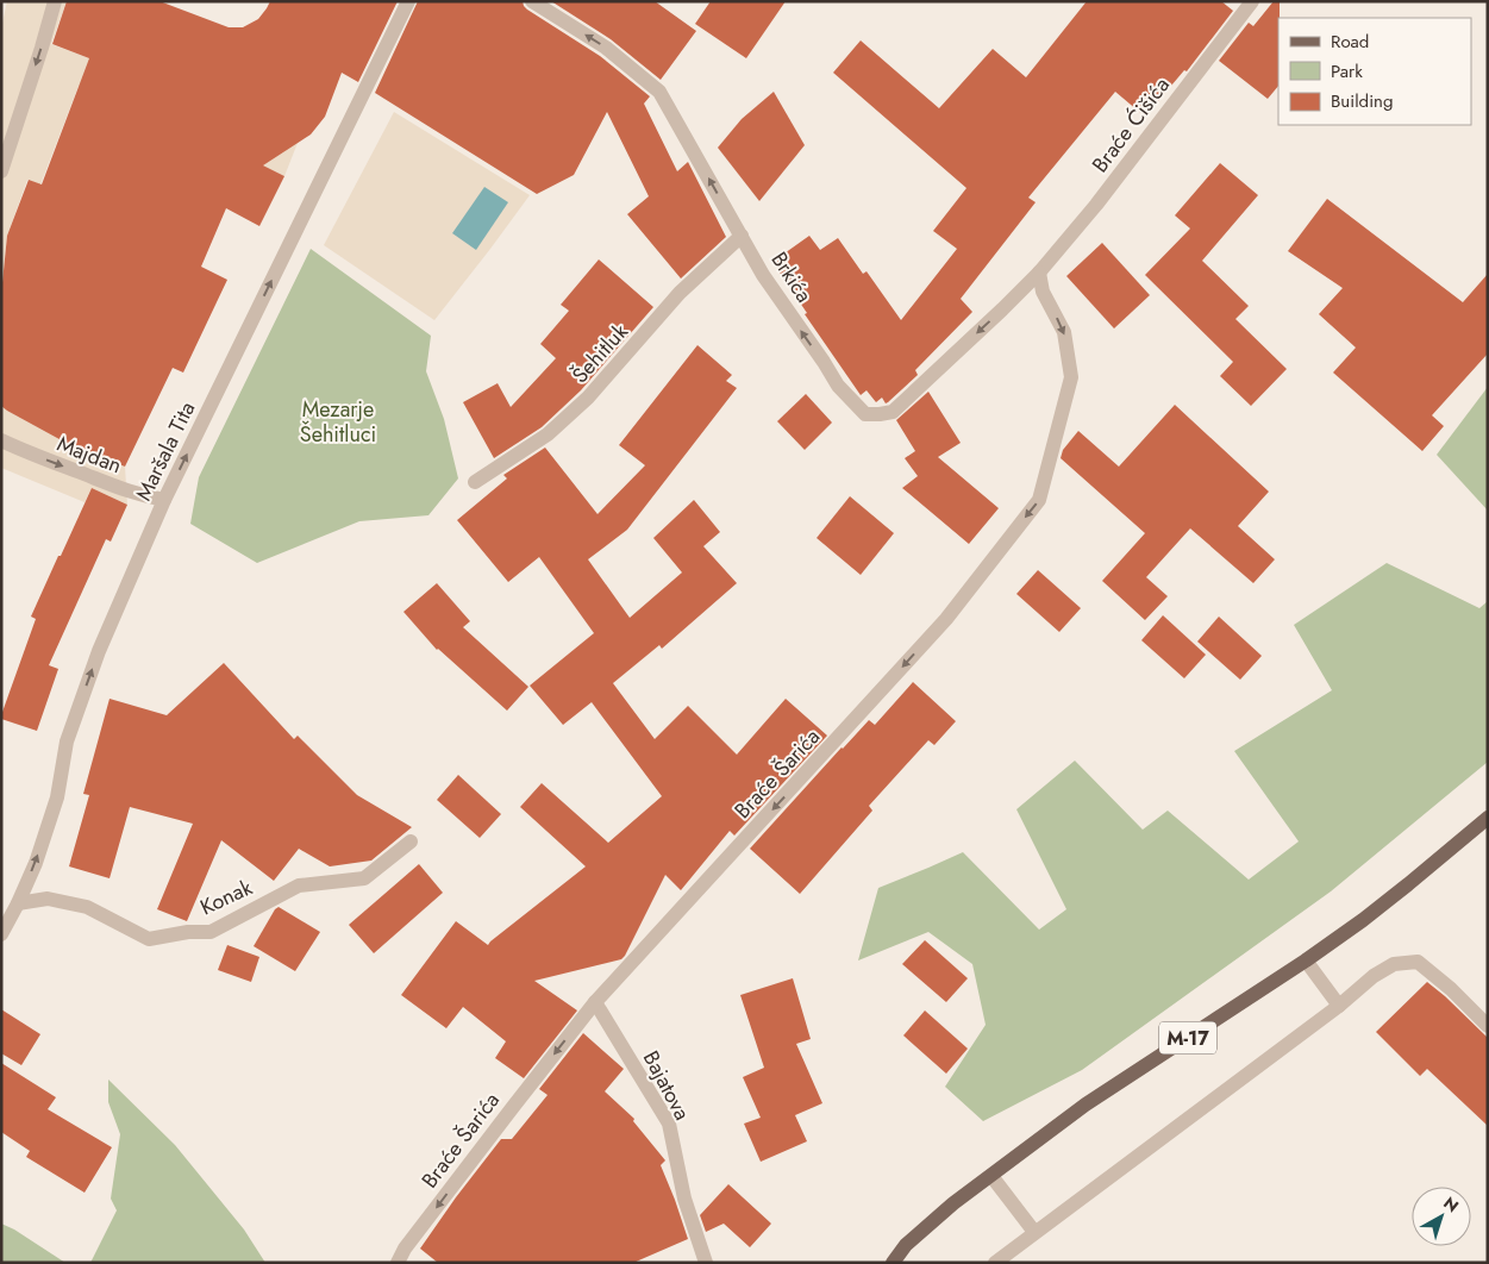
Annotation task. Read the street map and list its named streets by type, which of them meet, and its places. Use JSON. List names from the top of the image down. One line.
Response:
{"streets":{"main road":["M-17"],"street":["Braće Ćišića","Brkića","Šehitluk","Maršala Tita","Majdan","Braće Šarića","Konak","Bajatova"]},"crossings":[["Braće Ćišića","Brkića"],["Braće Ćišića","Braće Šarića"],["Brkića","Šehitluk"],["Brkića","Braće Šarića"],["Maršala Tita","Majdan"],["Maršala Tita","Konak"],["Braće Šarića","Bajatova"]],"one_way":["Maršala Tita","Majdan","Braće Šarića"],"parks":["Mezarje Šehitluci"],"legend":["Road","Park","Building"],"north":"top right"}
